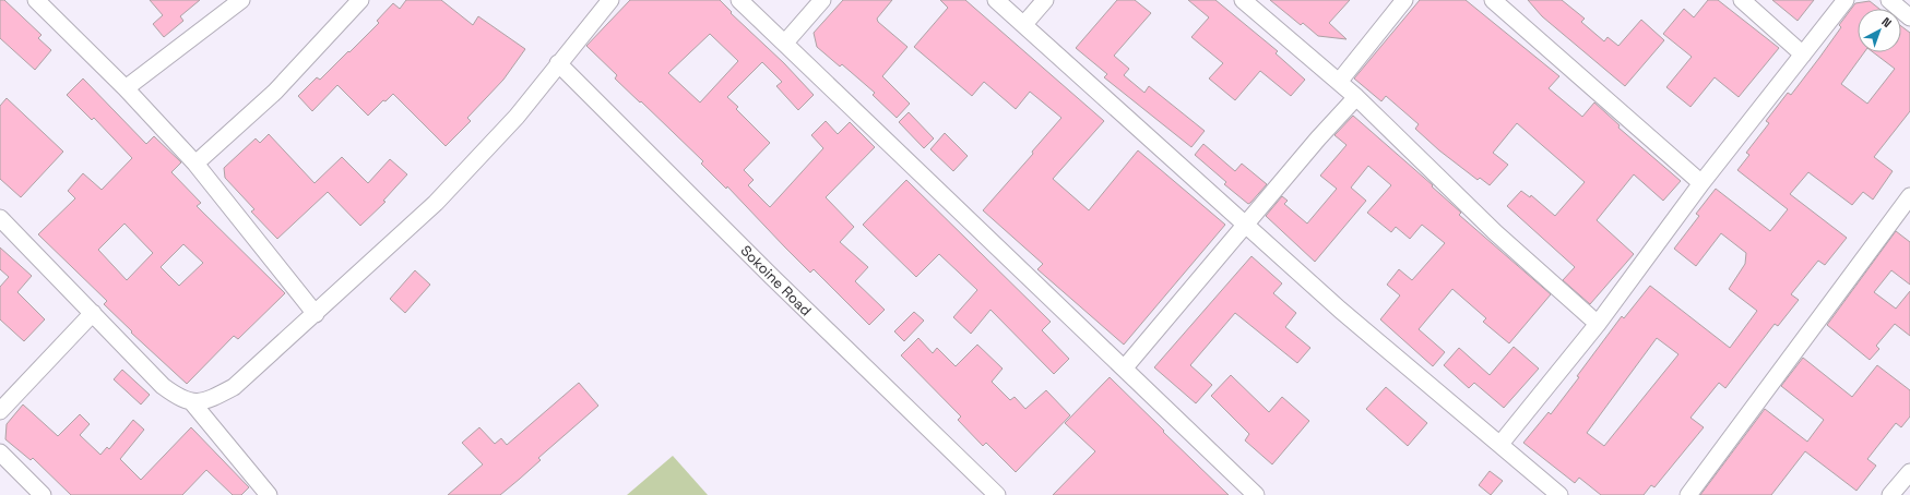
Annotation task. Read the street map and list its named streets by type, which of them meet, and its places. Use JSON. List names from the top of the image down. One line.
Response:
{"streets":{"street":["Sokoine Road"]},"north":"top right"}
